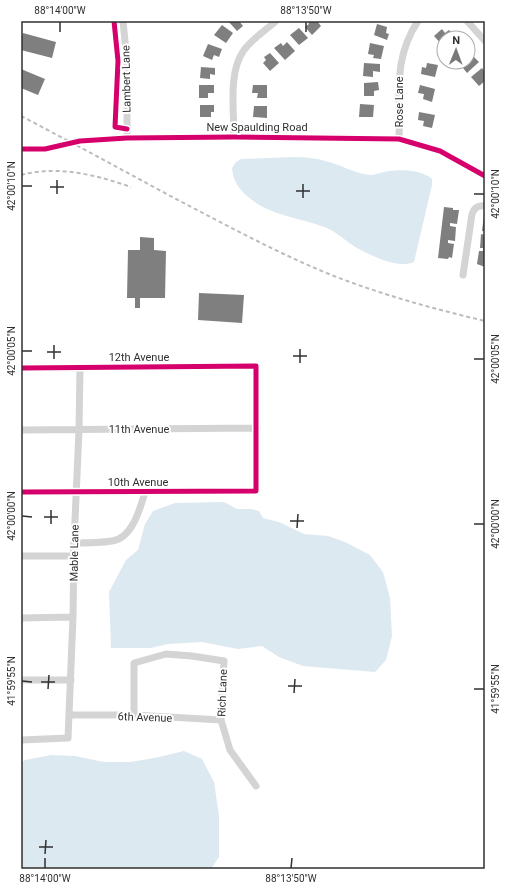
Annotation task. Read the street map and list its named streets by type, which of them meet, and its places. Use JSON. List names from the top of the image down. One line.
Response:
{"streets":{"street":["Lambert Lane","Rose Lane","New Spaulding Road","12th Avenue","11th Avenue","10th Avenue","Mable Lane","Rich Lane","6th Avenue"]},"crossings":[["Lambert Lane","New Spaulding Road"],["Rose Lane","New Spaulding Road"],["12th Avenue","11th Avenue"],["12th Avenue","10th Avenue"],["12th Avenue","Mable Lane"],["11th Avenue","10th Avenue"],["11th Avenue","Mable Lane"],["10th Avenue","Mable Lane"],["Mable Lane","6th Avenue"],["Rich Lane","6th Avenue"]],"north":"top","coordinates":["88°14'00\"W","88°13'50\"W","42°00'10\"N","42°00'05\"N","42°00'00\"N","41°59'55\"N"]}
